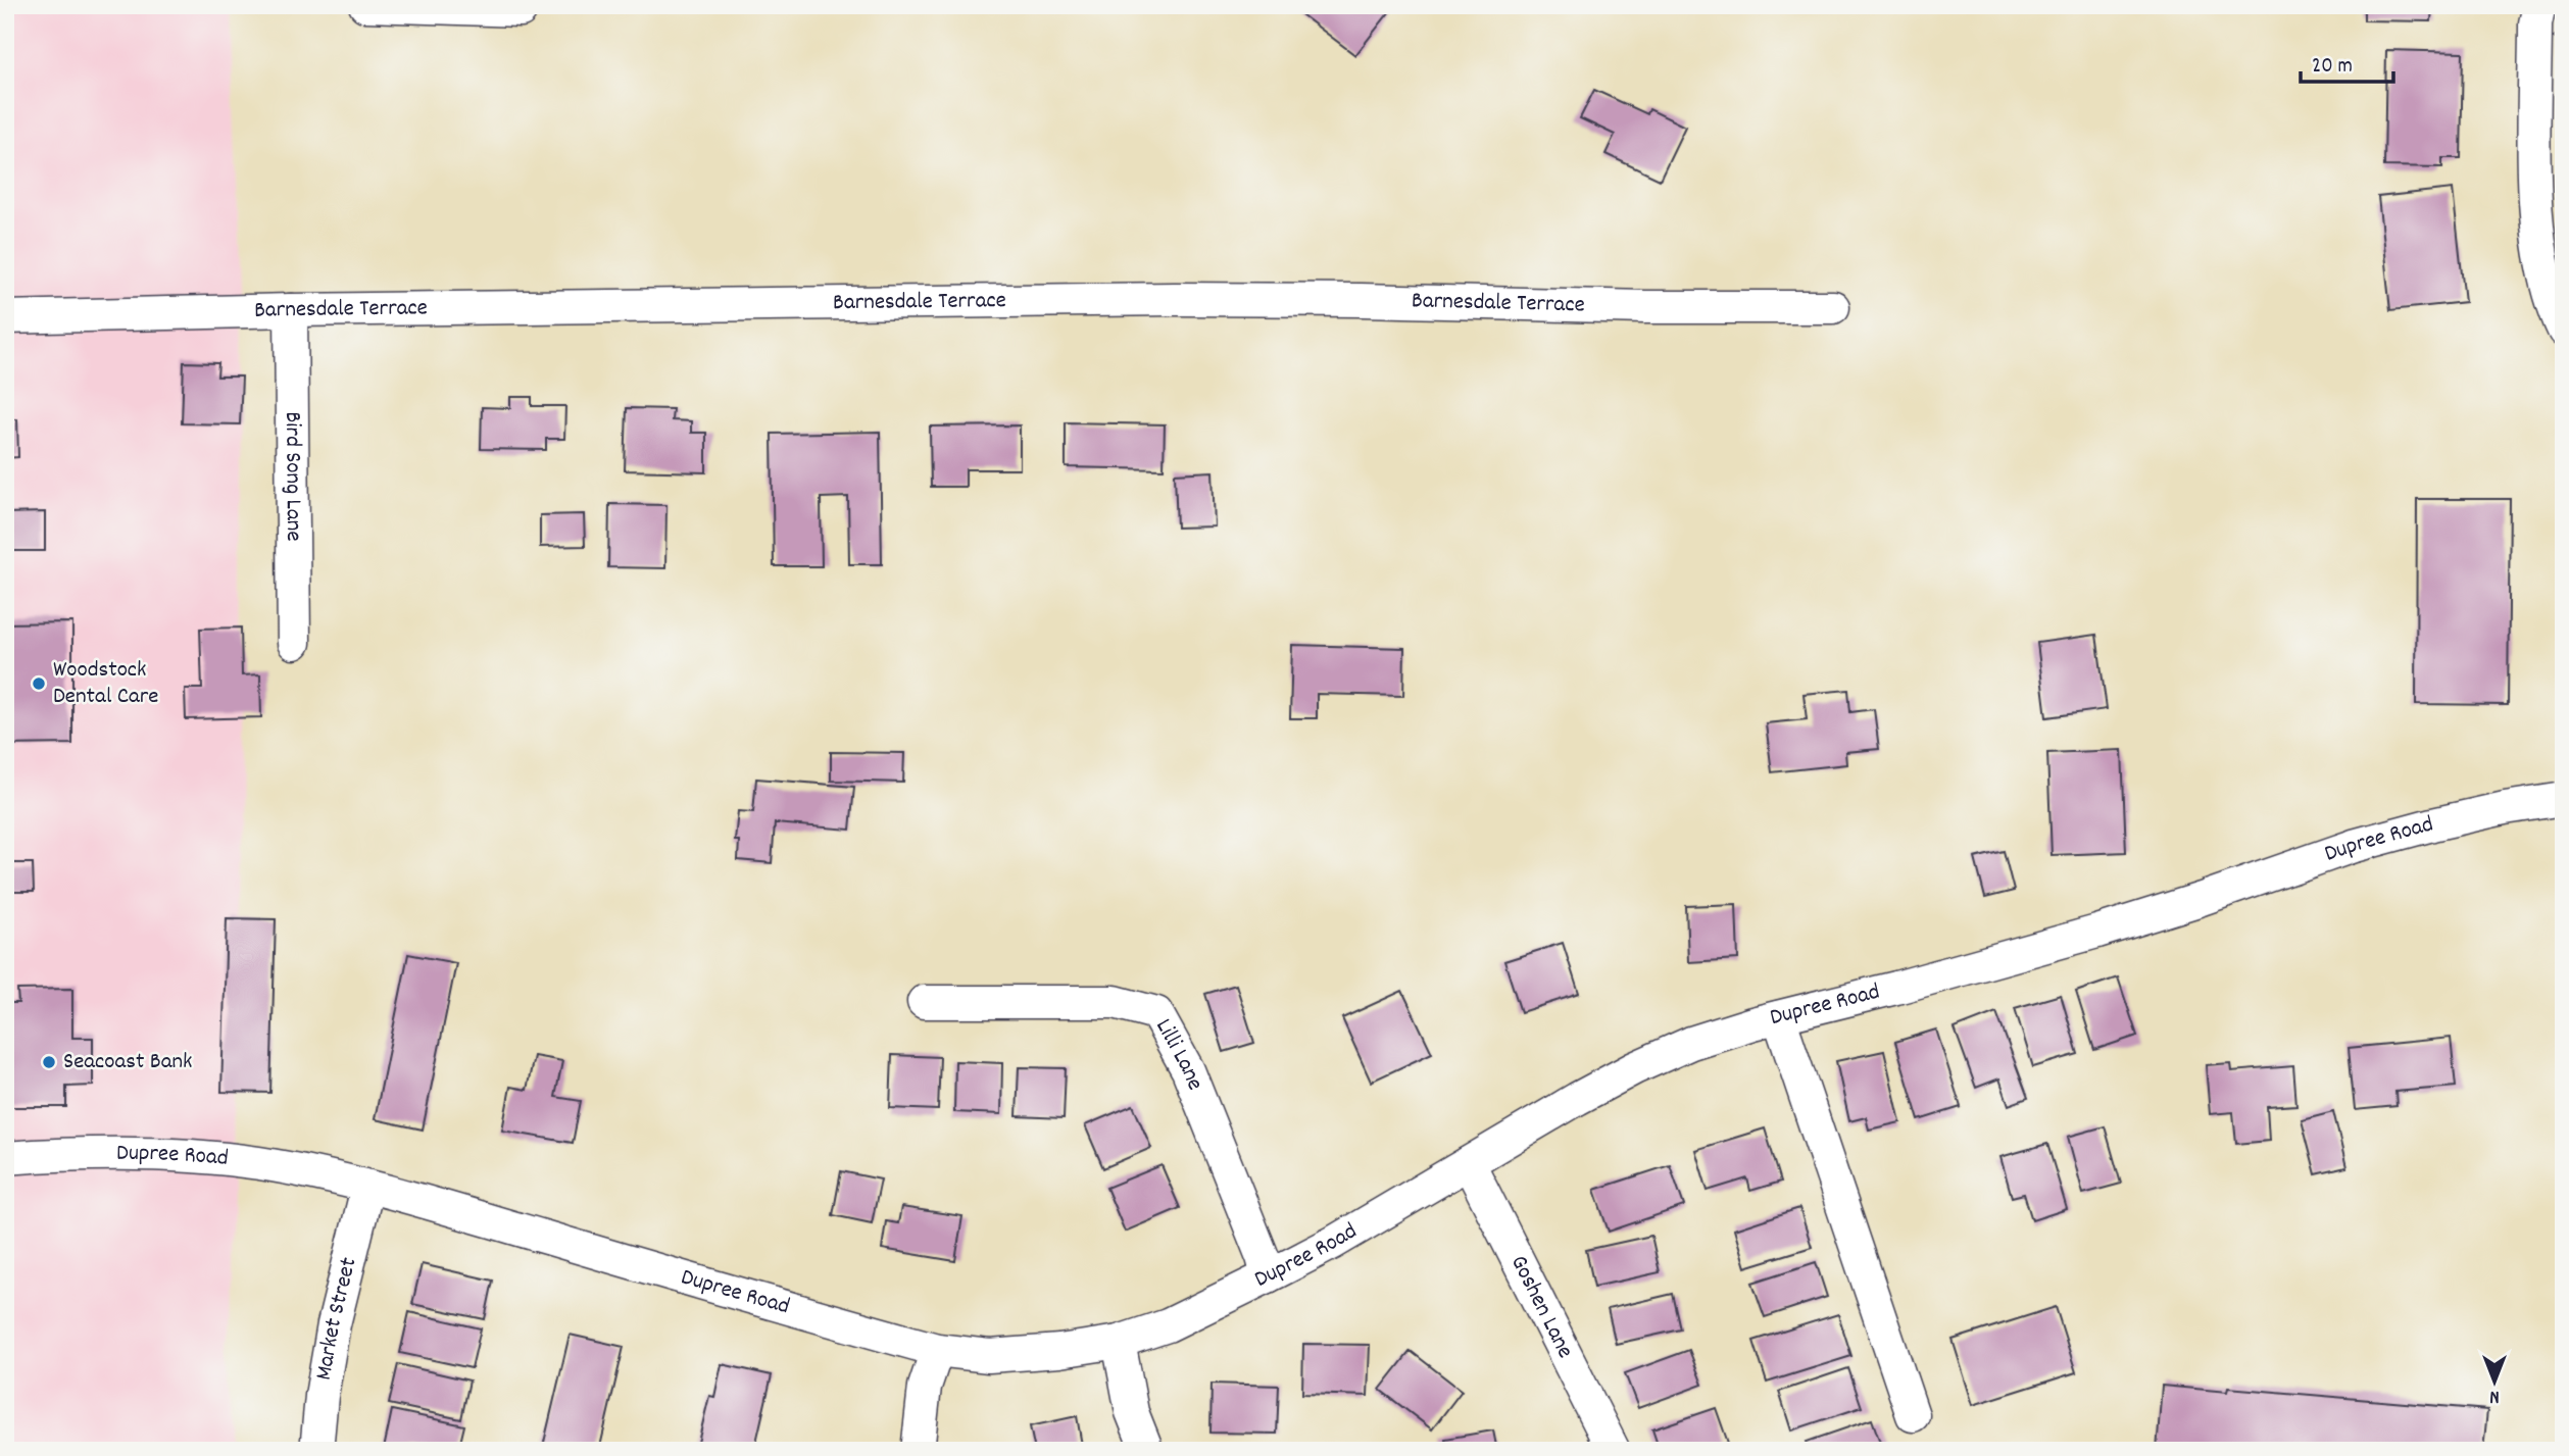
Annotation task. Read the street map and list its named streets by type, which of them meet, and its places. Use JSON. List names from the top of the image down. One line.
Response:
{"streets":{"street":["Barnesdale Terrace","Bird Song Lane","Dupree Road","Lilli Lane","Goshen Lane","Market Street"]},"crossings":[["Barnesdale Terrace","Bird Song Lane"],["Dupree Road","Lilli Lane"],["Dupree Road","Goshen Lane"],["Dupree Road","Market Street"]],"places":["Woodstock Dental Care","Seacoast Bank"],"scale_bar":"20 m","north":"bottom"}
